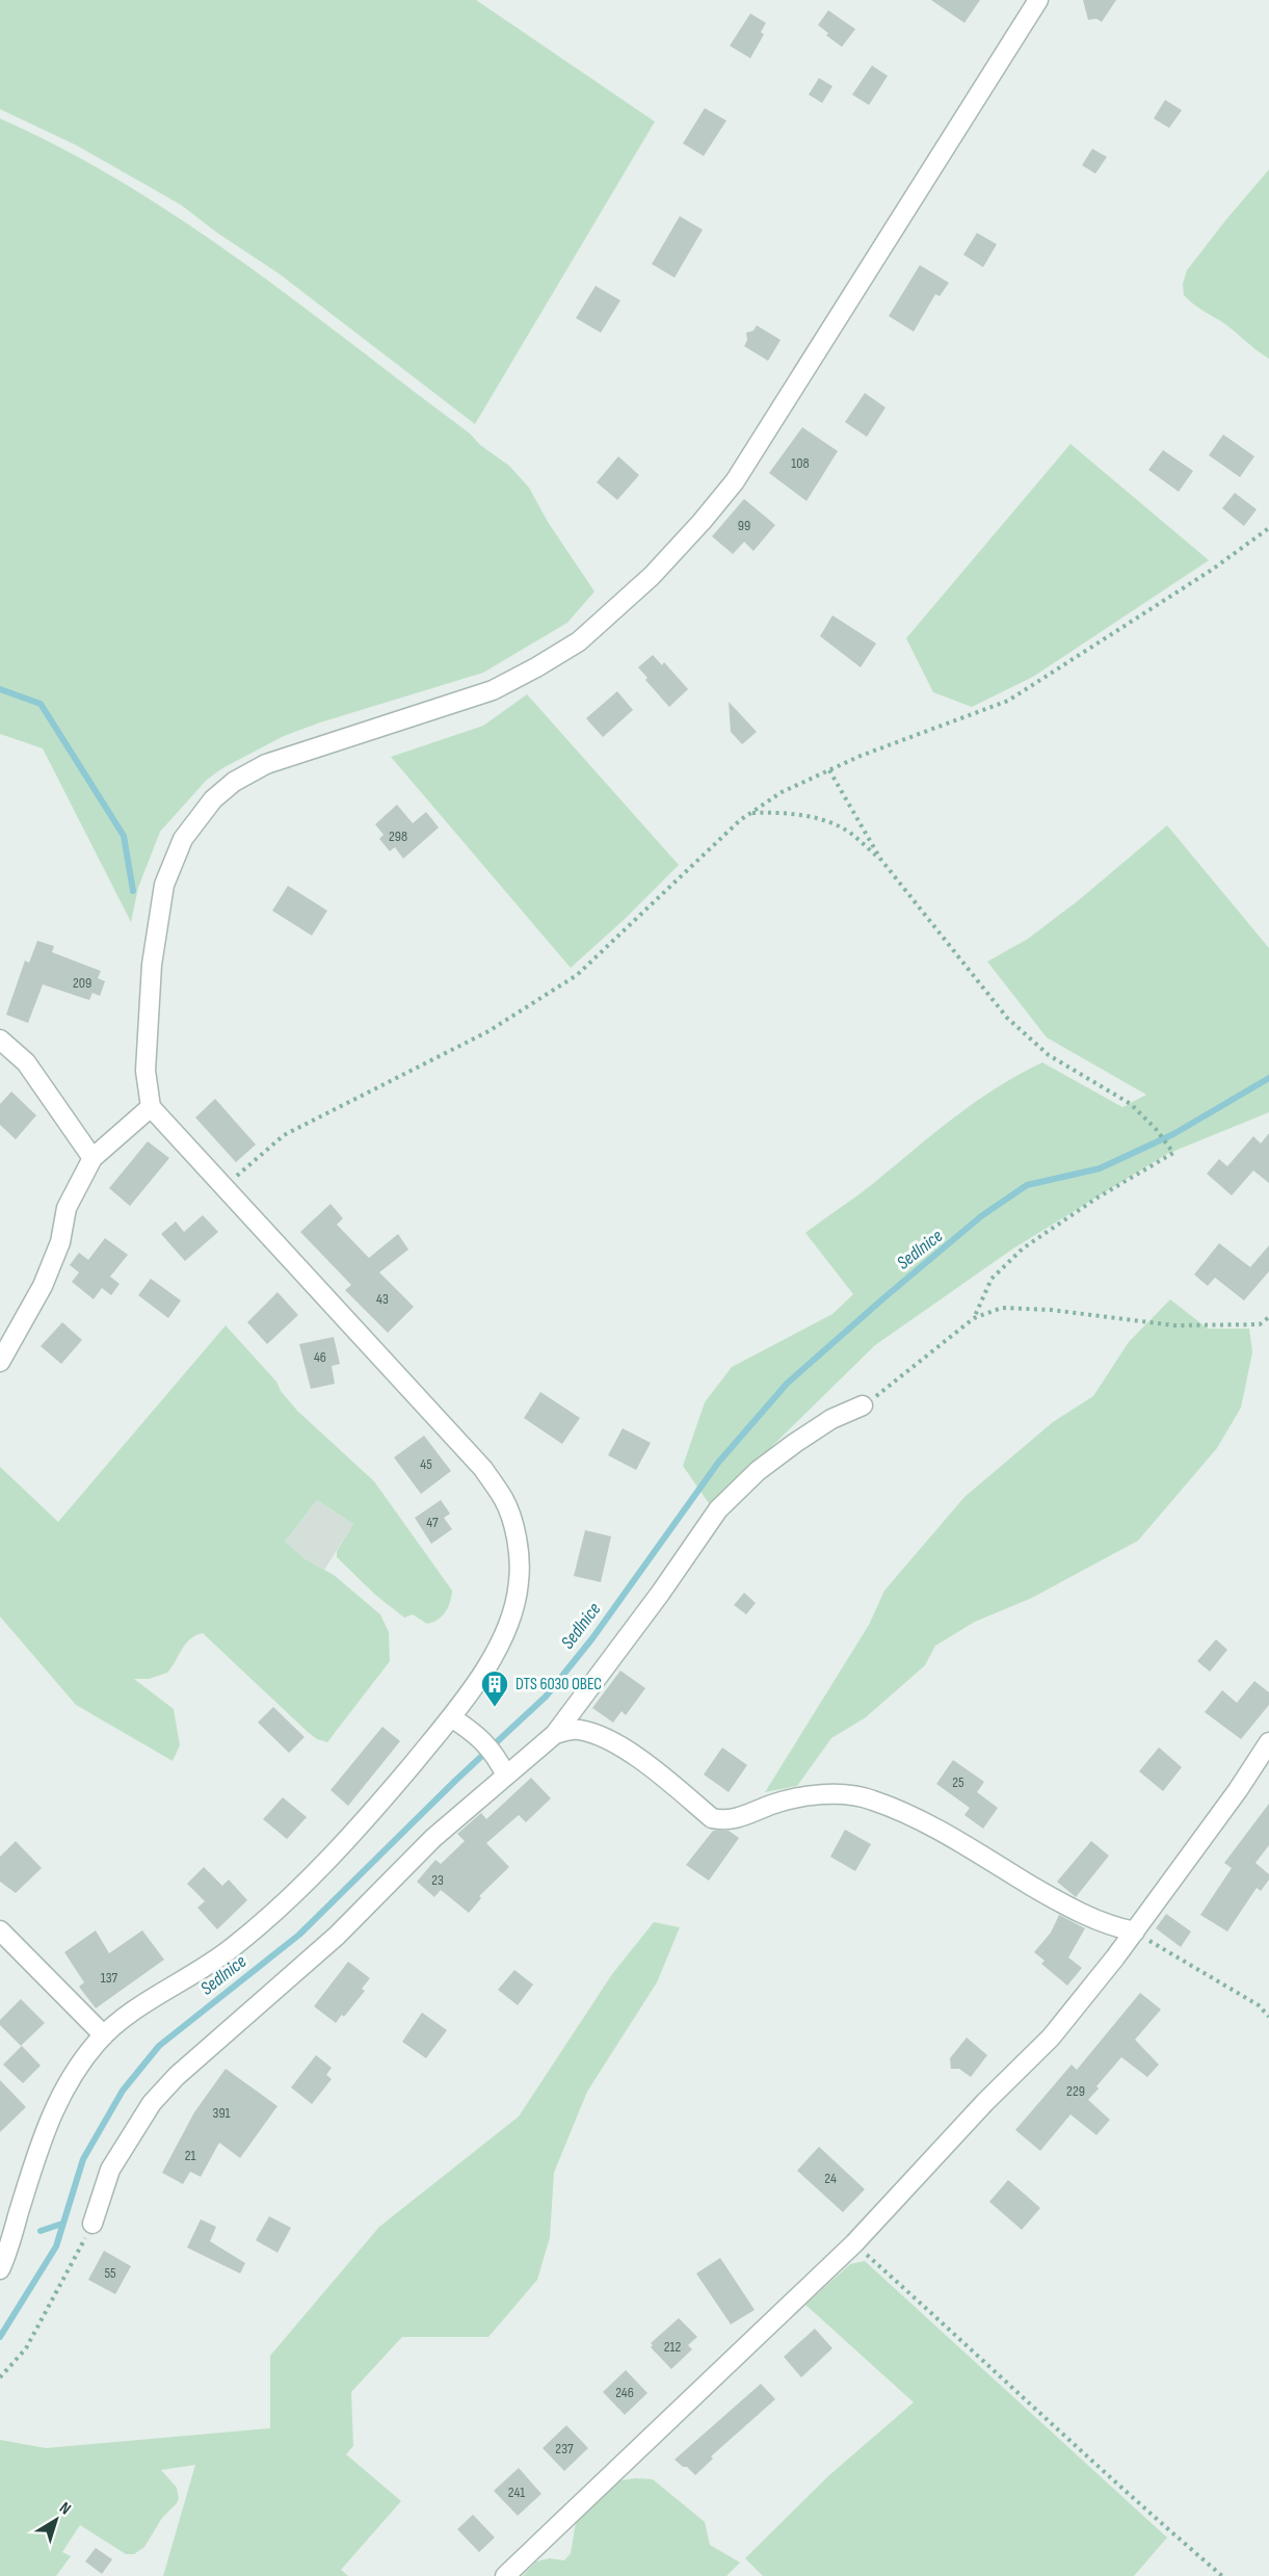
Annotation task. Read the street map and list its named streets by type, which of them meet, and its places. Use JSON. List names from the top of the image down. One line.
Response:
{"water":["Sedlnice"],"places":{"building":["DTS 6030 OBEC"]},"house_numbers":["108","99","298","209","43","46","45","47","25","23","137","229","391","21","24","55","212","246","237","241"],"north":"top right"}
